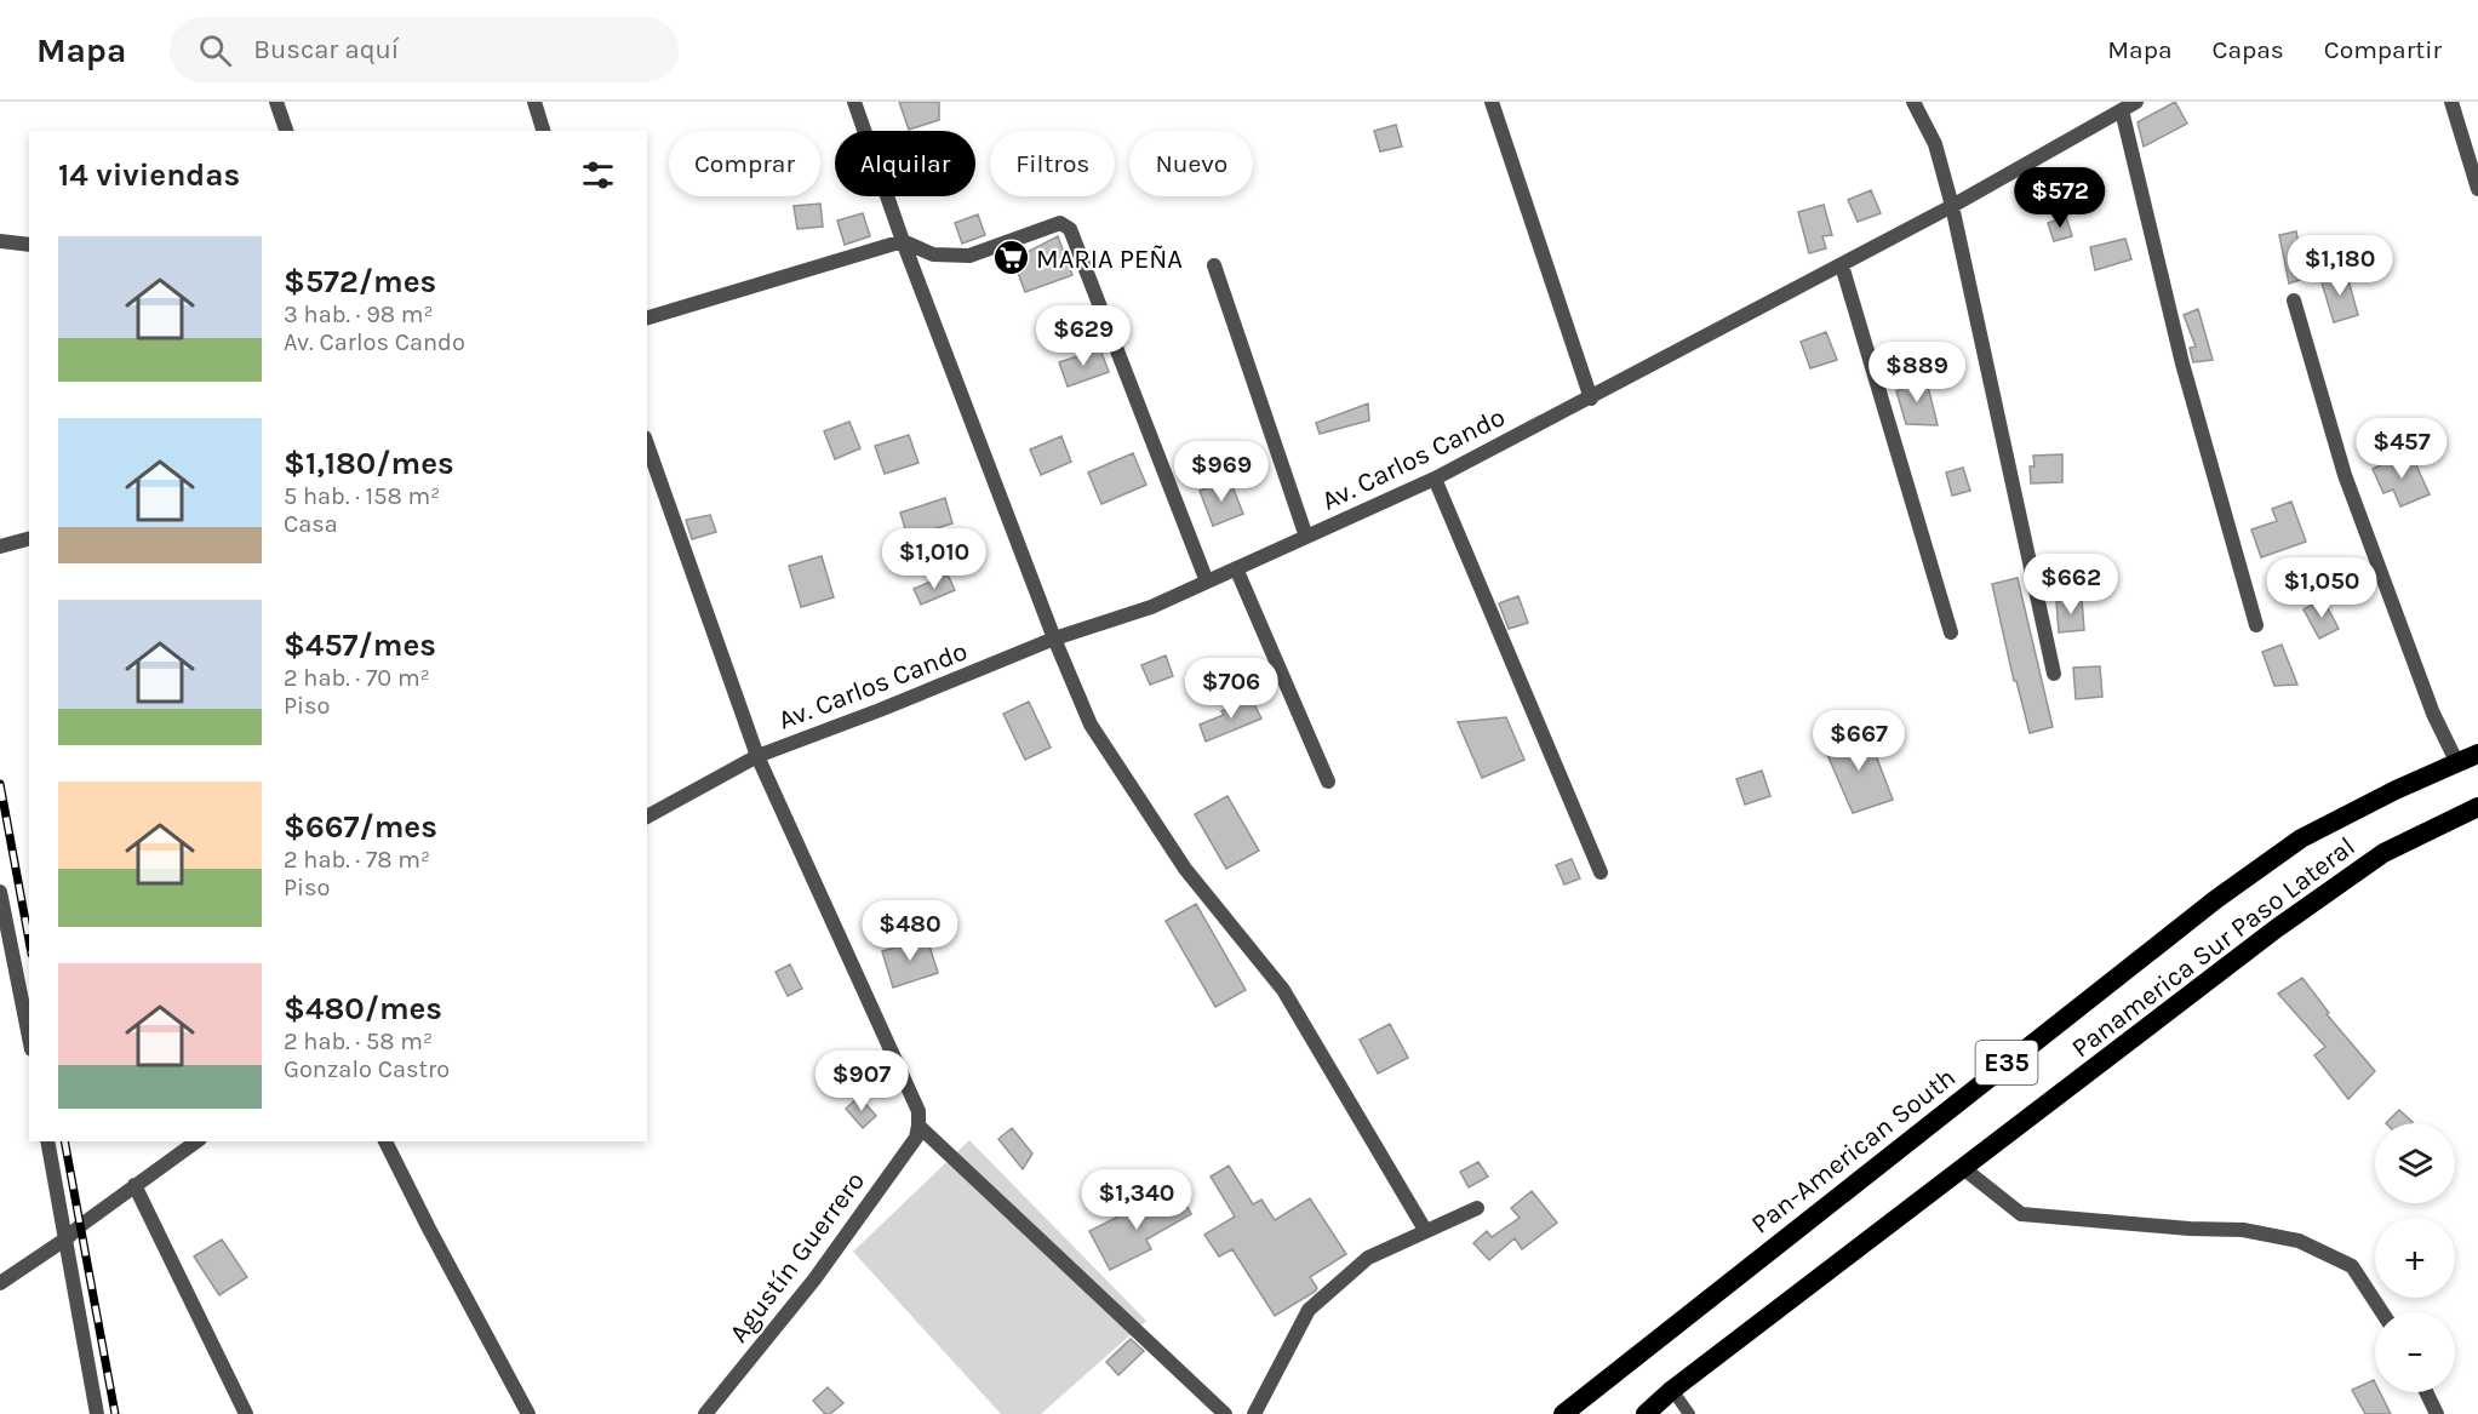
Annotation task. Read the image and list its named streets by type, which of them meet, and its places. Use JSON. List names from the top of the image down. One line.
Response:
{"streets":{"highway":["Panamerica Sur Paso Lateral","E35","Pan-American South"],"street":["Av. Carlos Cando","Agustín Guerrero"]},"places":{"supermarket":["MARIA PEÑA"]},"page":{"header":"Mapa","search":"Buscar aquí","nav":["Mapa","Capas","Compartir"],"chip":["Comprar","Alquilar","Filtros","Nuevo"],"heading":"14 viviendas","price":["$572","$1,180","$629","$889","$457","$969","$1,010","$662","$1,050","$706","$667","$480","$907","$1,340"],"list":[{"name":"$572/mes","note":"3 hab. · 98 m² · Av. Carlos Cando"},{"name":"$1,180/mes","note":"5 hab. · 158 m² · Casa"},{"name":"$457/mes","note":"2 hab. · 70 m² · Piso"},{"name":"$667/mes","note":"2 hab. · 78 m² · Piso"},{"name":"$480/mes","note":"2 hab. · 58 m² · Gonzalo Castro"}],"map_buttons":["+","−"]}}
